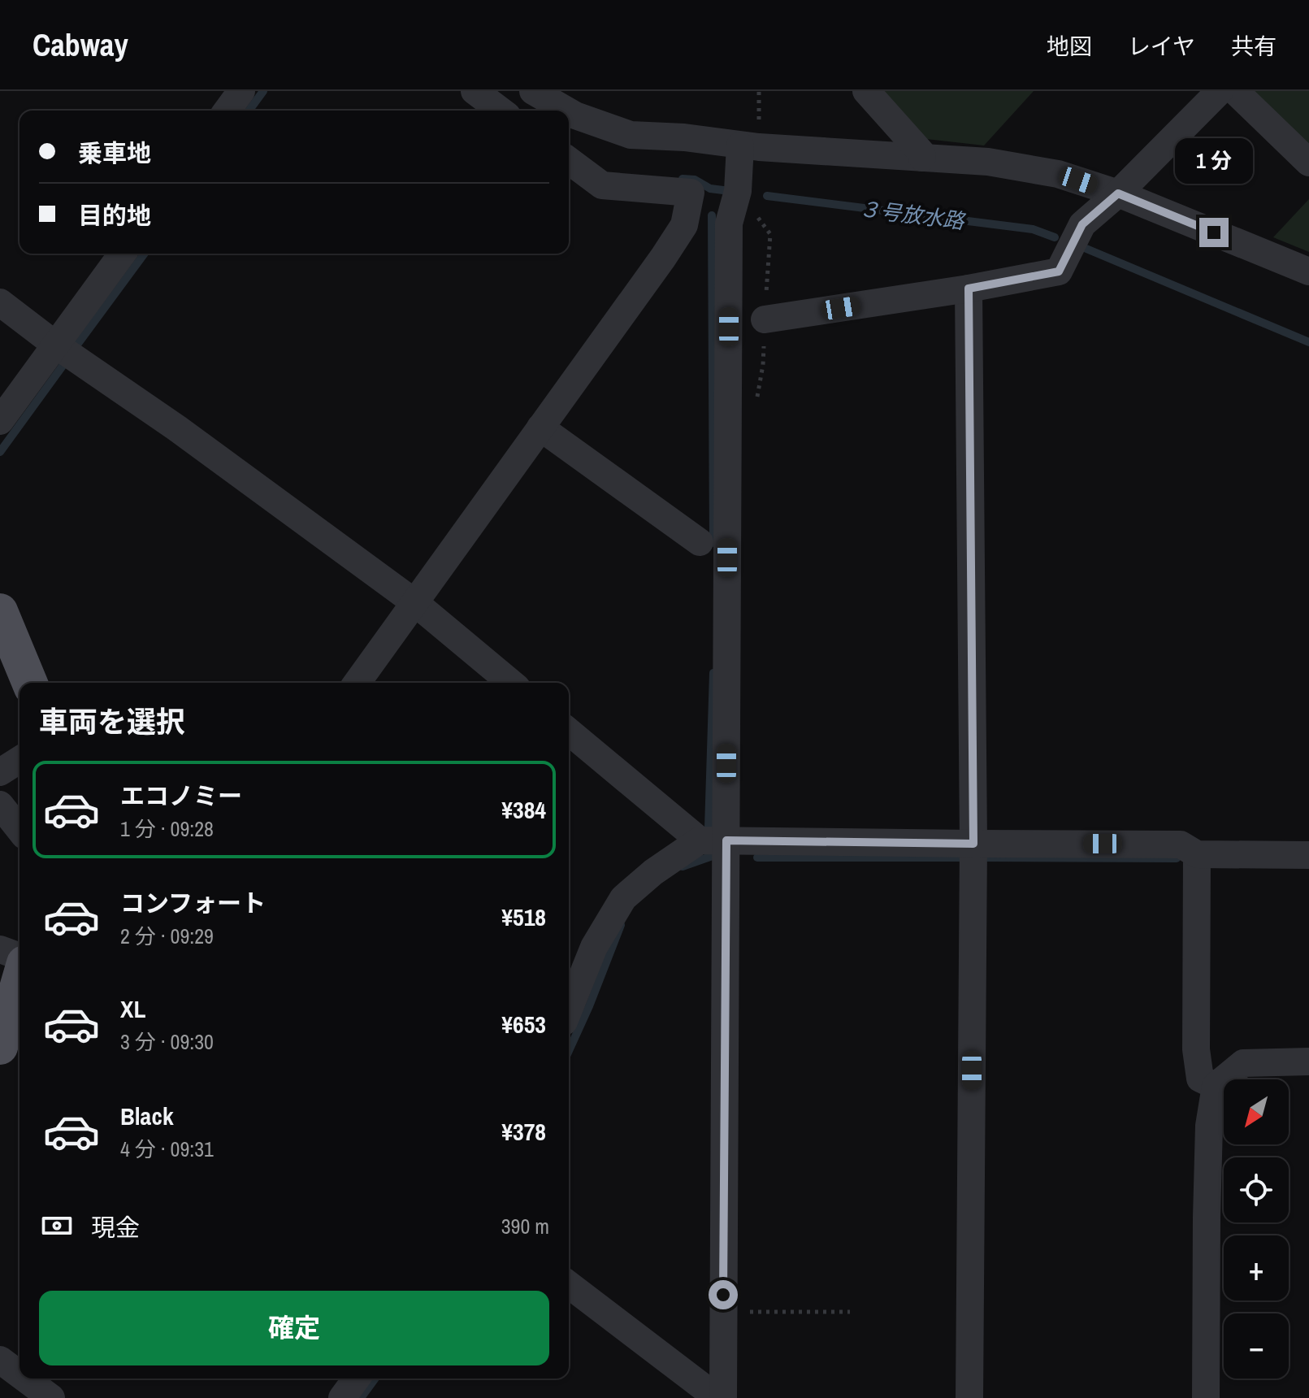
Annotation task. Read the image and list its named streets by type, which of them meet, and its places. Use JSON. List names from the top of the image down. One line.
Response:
{"water":["３号放水路"],"north":"bottom left","page":{"header":"Cabway","nav":["地図","レイヤ","共有"],"banner":["乗車地","目的地"],"bubble":"1 分","heading":"車両を選択","list":[{"name":"エコノミー","note":"1 分 · 09:28","value":"¥384"},{"name":"コンフォート","note":"2 分 · 09:29","value":"¥518"},{"name":"XL","note":"3 分 · 09:30","value":"¥653"},{"name":"Black","note":"4 分 · 09:31","value":"¥378"}],"map_buttons":["+","−"],"pay":["現金","390 m"],"buttons":"確定"}}
